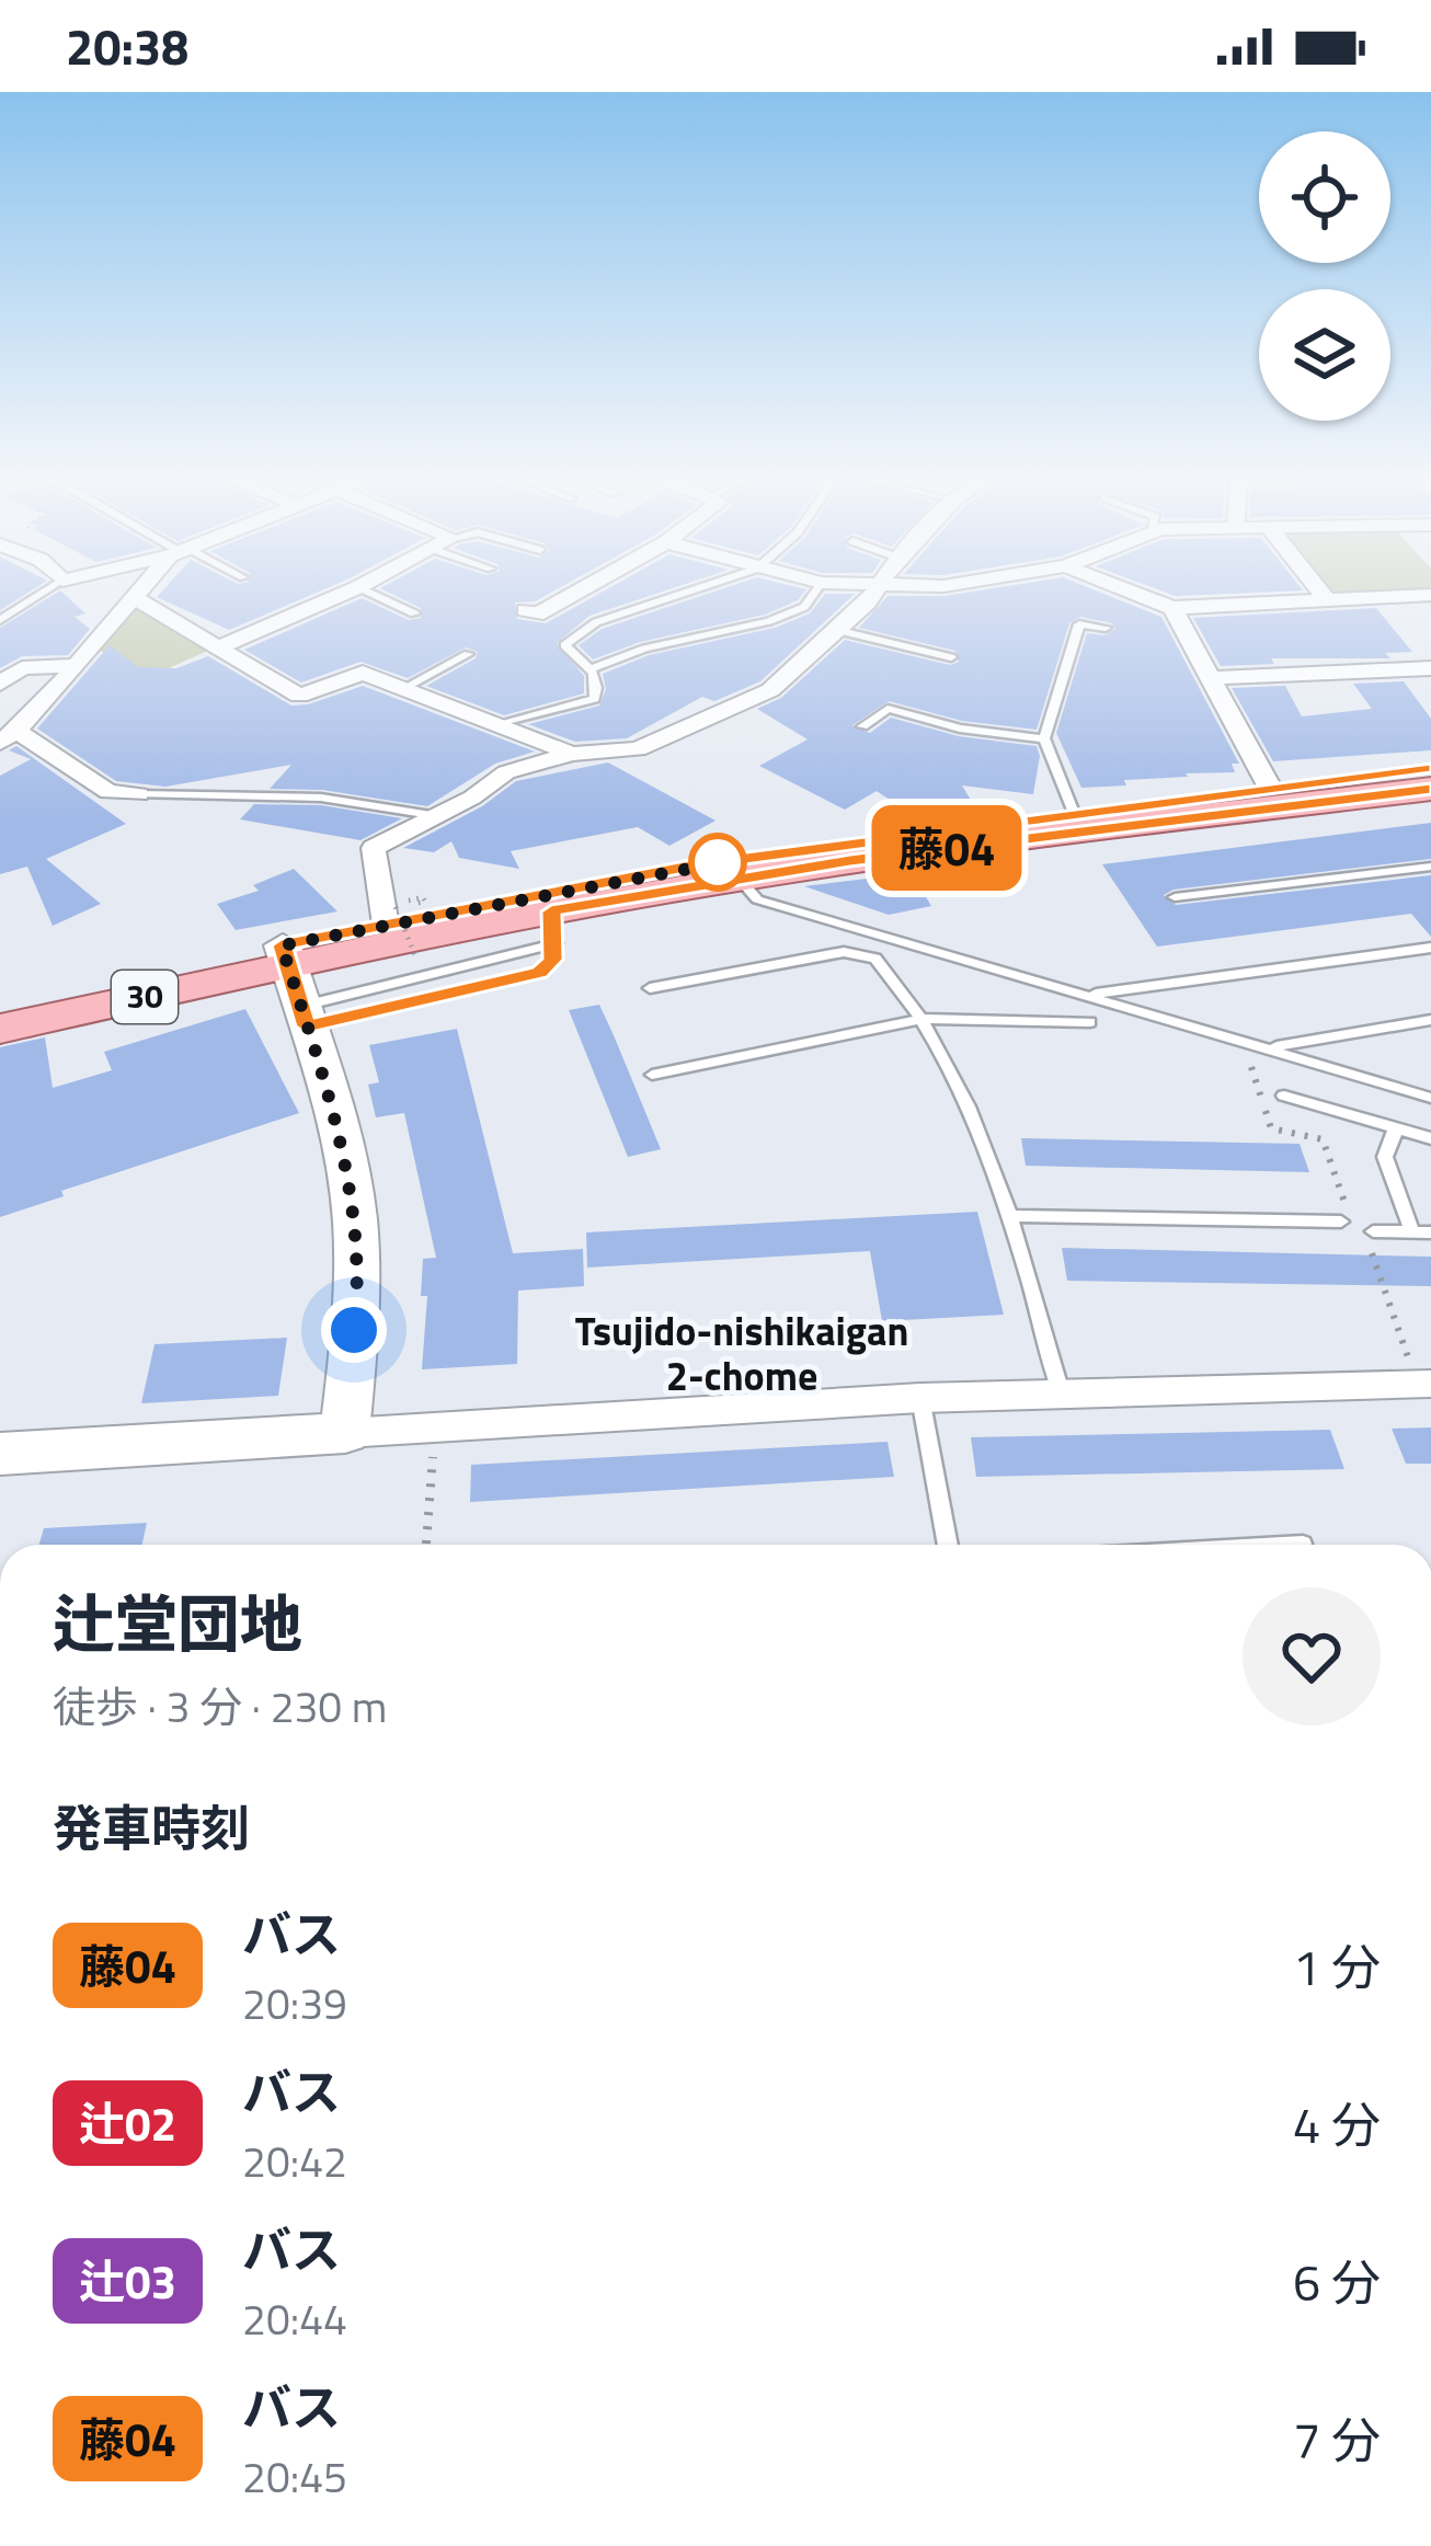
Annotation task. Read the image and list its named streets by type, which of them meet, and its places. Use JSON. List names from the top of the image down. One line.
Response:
{"streets":{"main road":["30"]},"districts":["Tsujido-nishikaigan 2-chome"],"lines":["bus line 藤04"],"page":{"status":"20:38","on_map":"藤04","heading":[["辻堂団地","徒歩 · 3 分 · 230 m"],"発車時刻"],"list":[{"mark":"藤04","name":"バス","note":"20:39","value":"1 分"},{"mark":"辻02","name":"バス","note":"20:42","value":"4 分"},{"mark":"辻03","name":"バス","note":"20:44","value":"6 分"},{"mark":"藤04","name":"バス","note":"20:45","value":"7 分"}]}}
